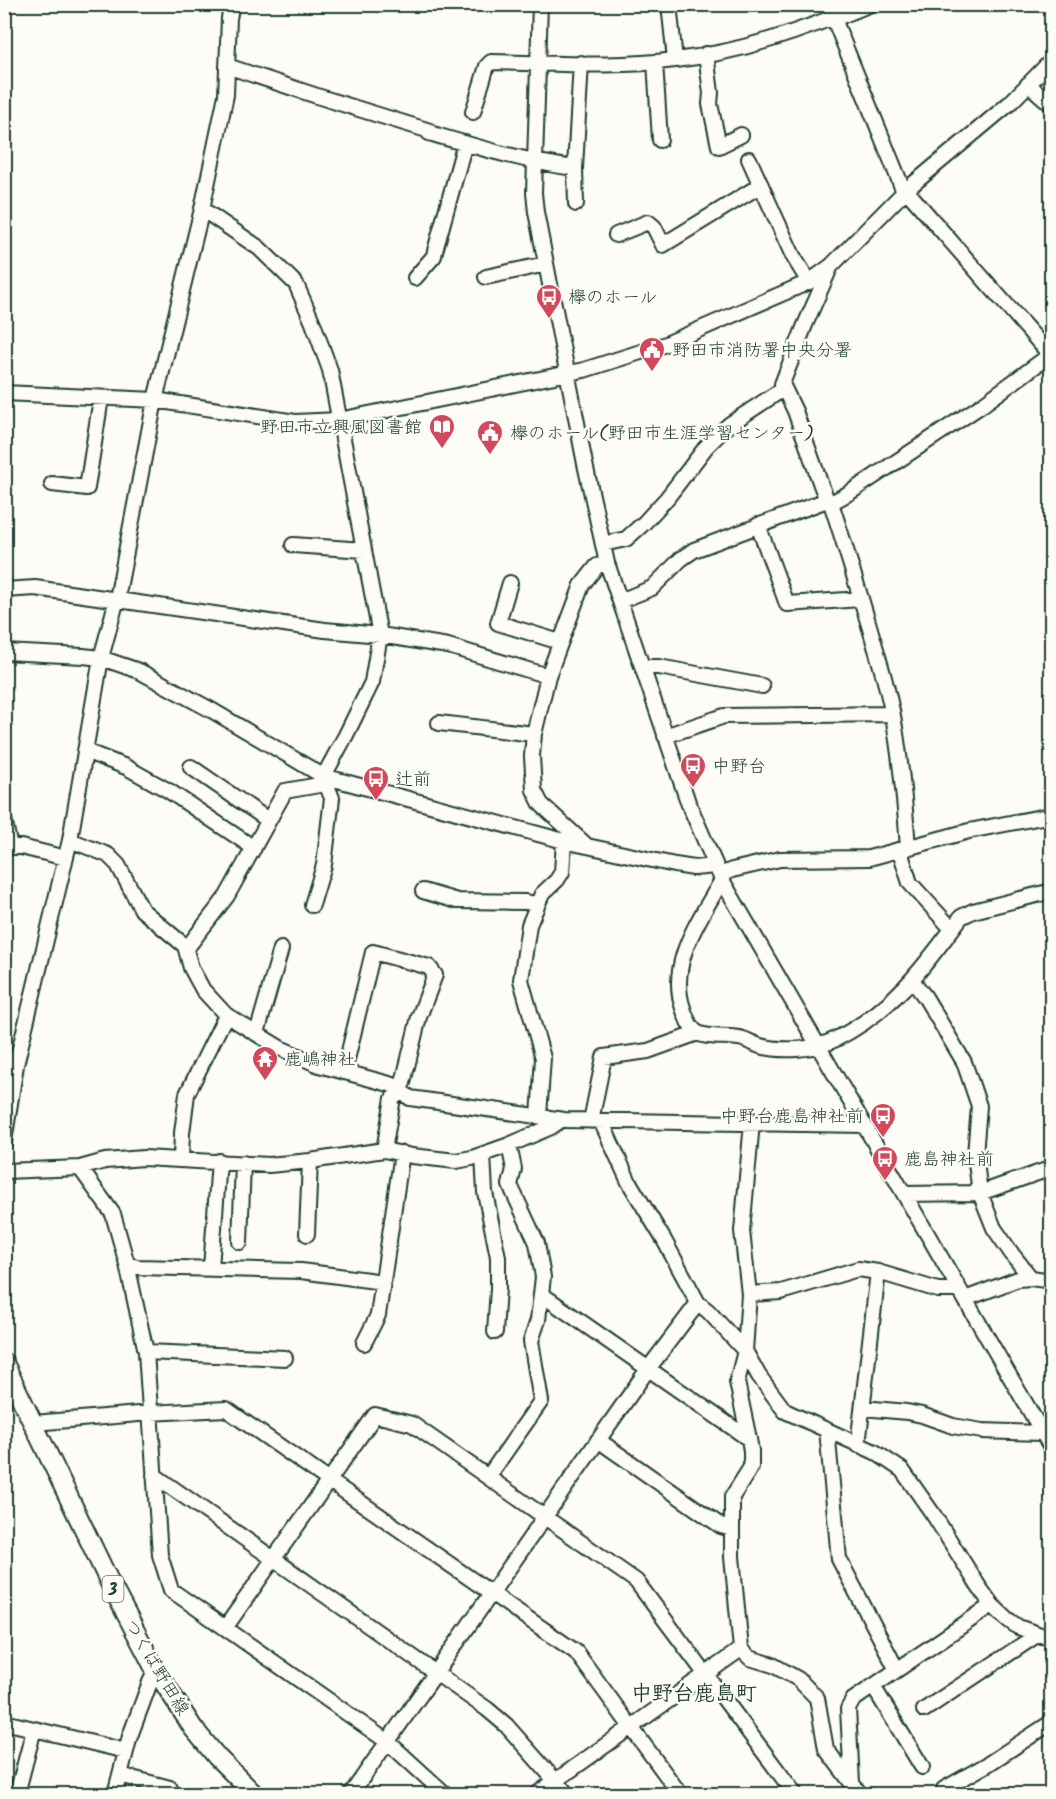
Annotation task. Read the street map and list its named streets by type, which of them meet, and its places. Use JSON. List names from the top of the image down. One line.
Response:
{"streets":{"main road":["3","つくば野田線"]},"districts":["中野台鹿島町"],"places":{"bus stop":["欅のホール","中野台","辻前","中野台鹿島神社前","鹿島神社前"],"public building":["野田市消防署中央分署","欅のホール(野田市生涯学習センター)"],"library":["野田市立興風図書館"],"temple":["鹿嶋神社"]}}
